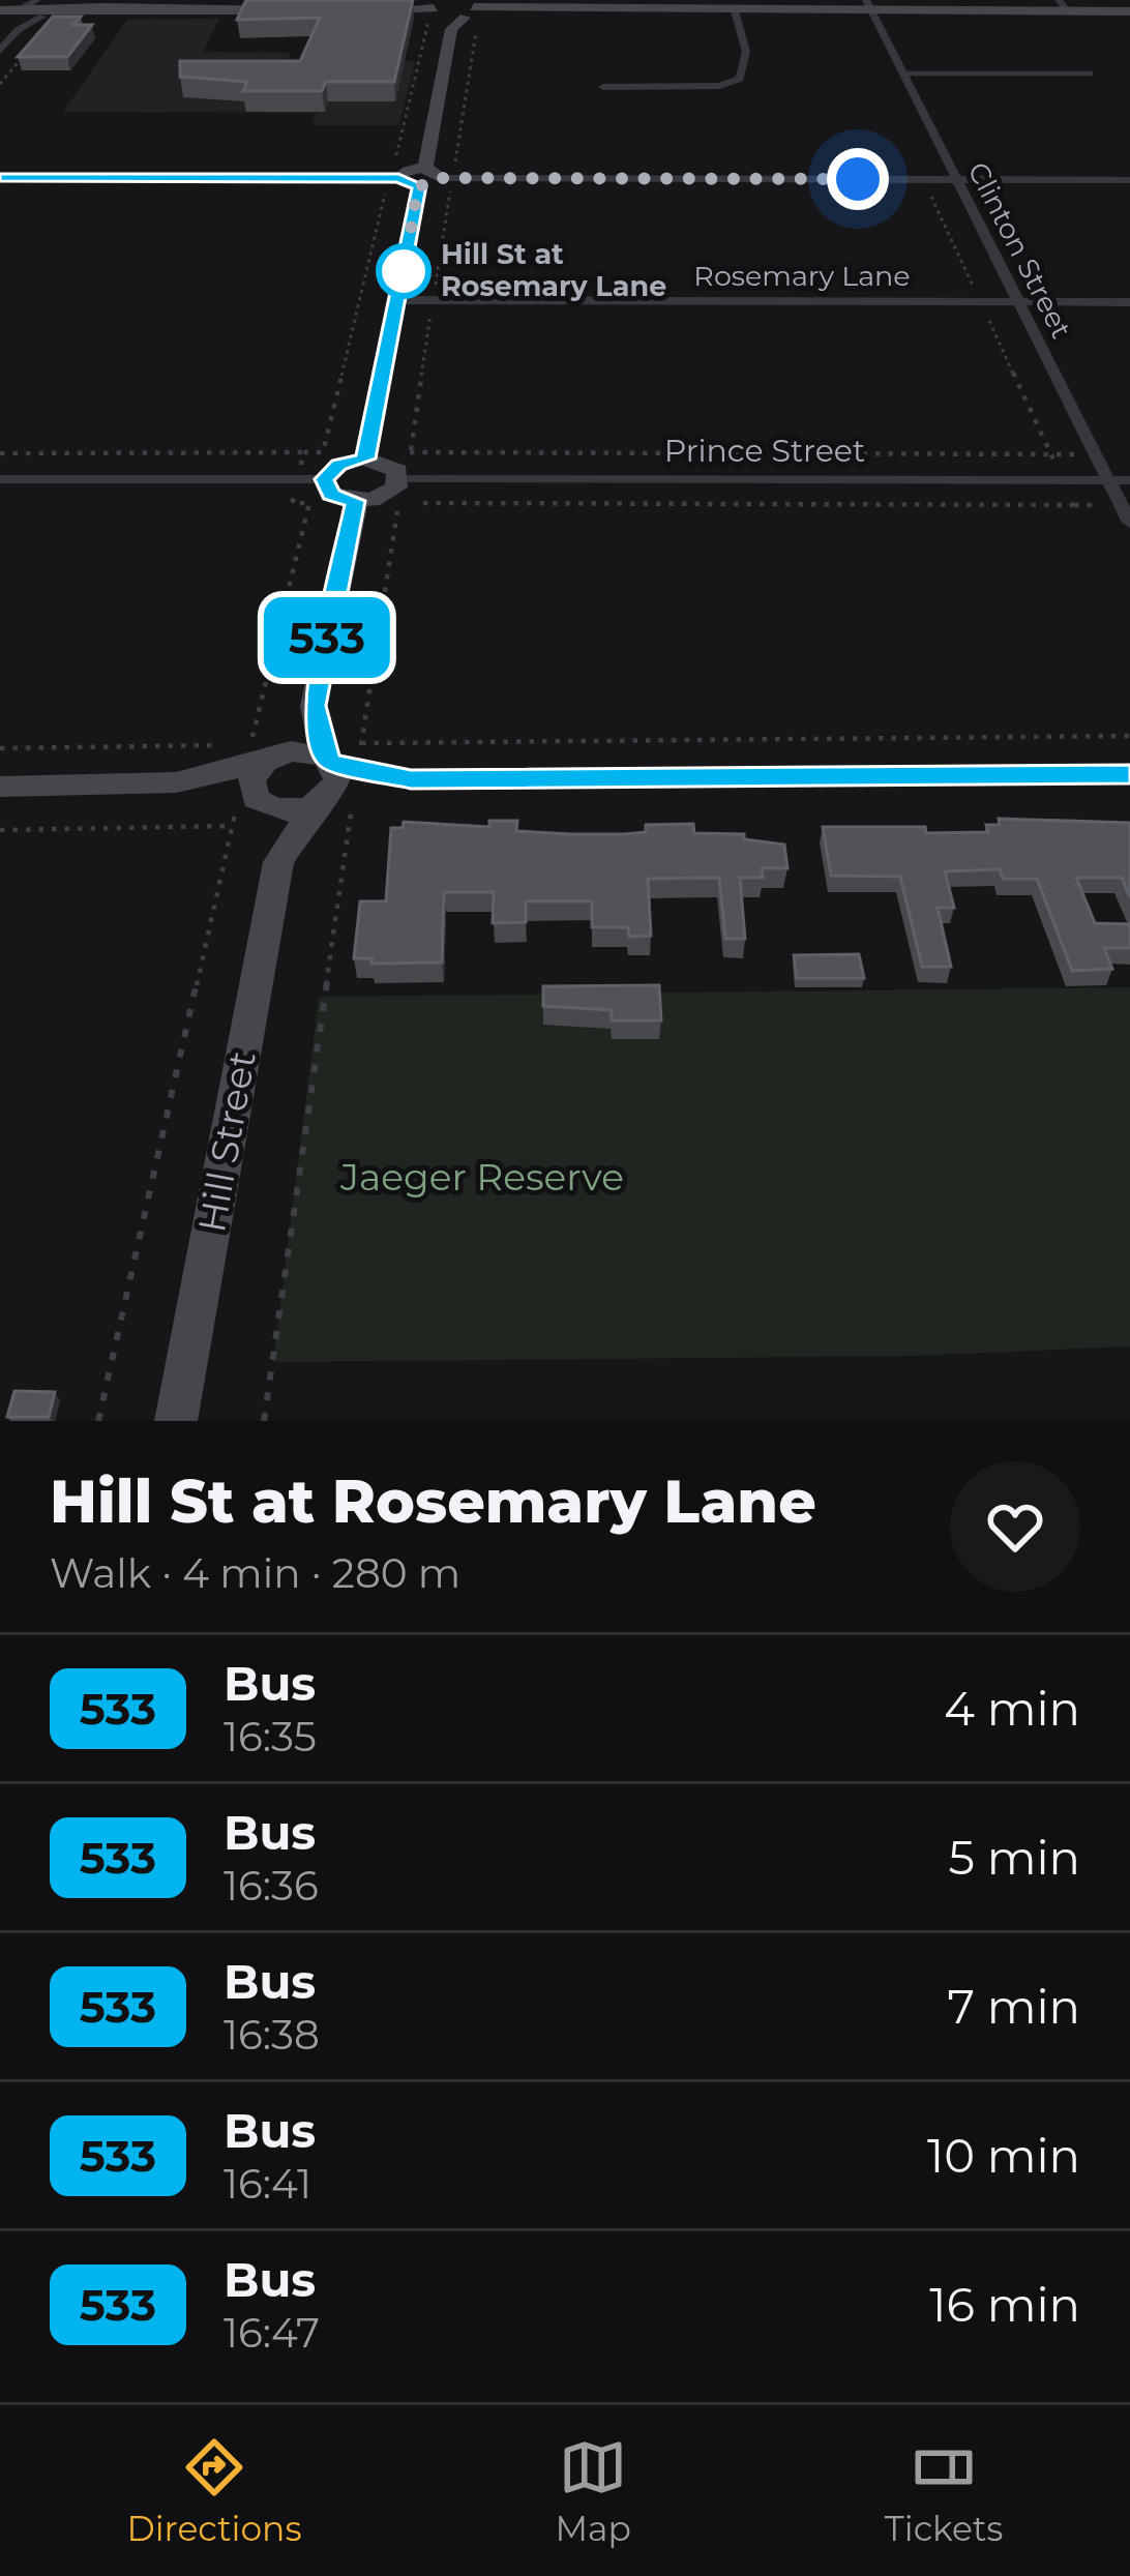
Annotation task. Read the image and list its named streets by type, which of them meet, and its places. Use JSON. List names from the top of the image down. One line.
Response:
{"streets":{"main road":["Hill Street"],"street":["Clinton Street","Rosemary Lane","Prince Street"]},"crossings":[["Clinton Street","Rosemary Lane"],["Clinton Street","Prince Street"]],"parks":["Jaeger Reserve"],"places":["Hill St at Rosemary Lane"],"lines":["bus line 533"],"page":{"on_map":"533","heading":["Hill St at Rosemary Lane","Walk · 4 min · 280 m"],"list":[{"mark":"533","name":"Bus","note":"16:35","value":"4 min"},{"mark":"533","name":"Bus","note":"16:36","value":"5 min"},{"mark":"533","name":"Bus","note":"16:38","value":"7 min"},{"mark":"533","name":"Bus","note":"16:41","value":"10 min"},{"mark":"533","name":"Bus","note":"16:47","value":"16 min"}],"tabs":["Directions","Map","Tickets"]}}
